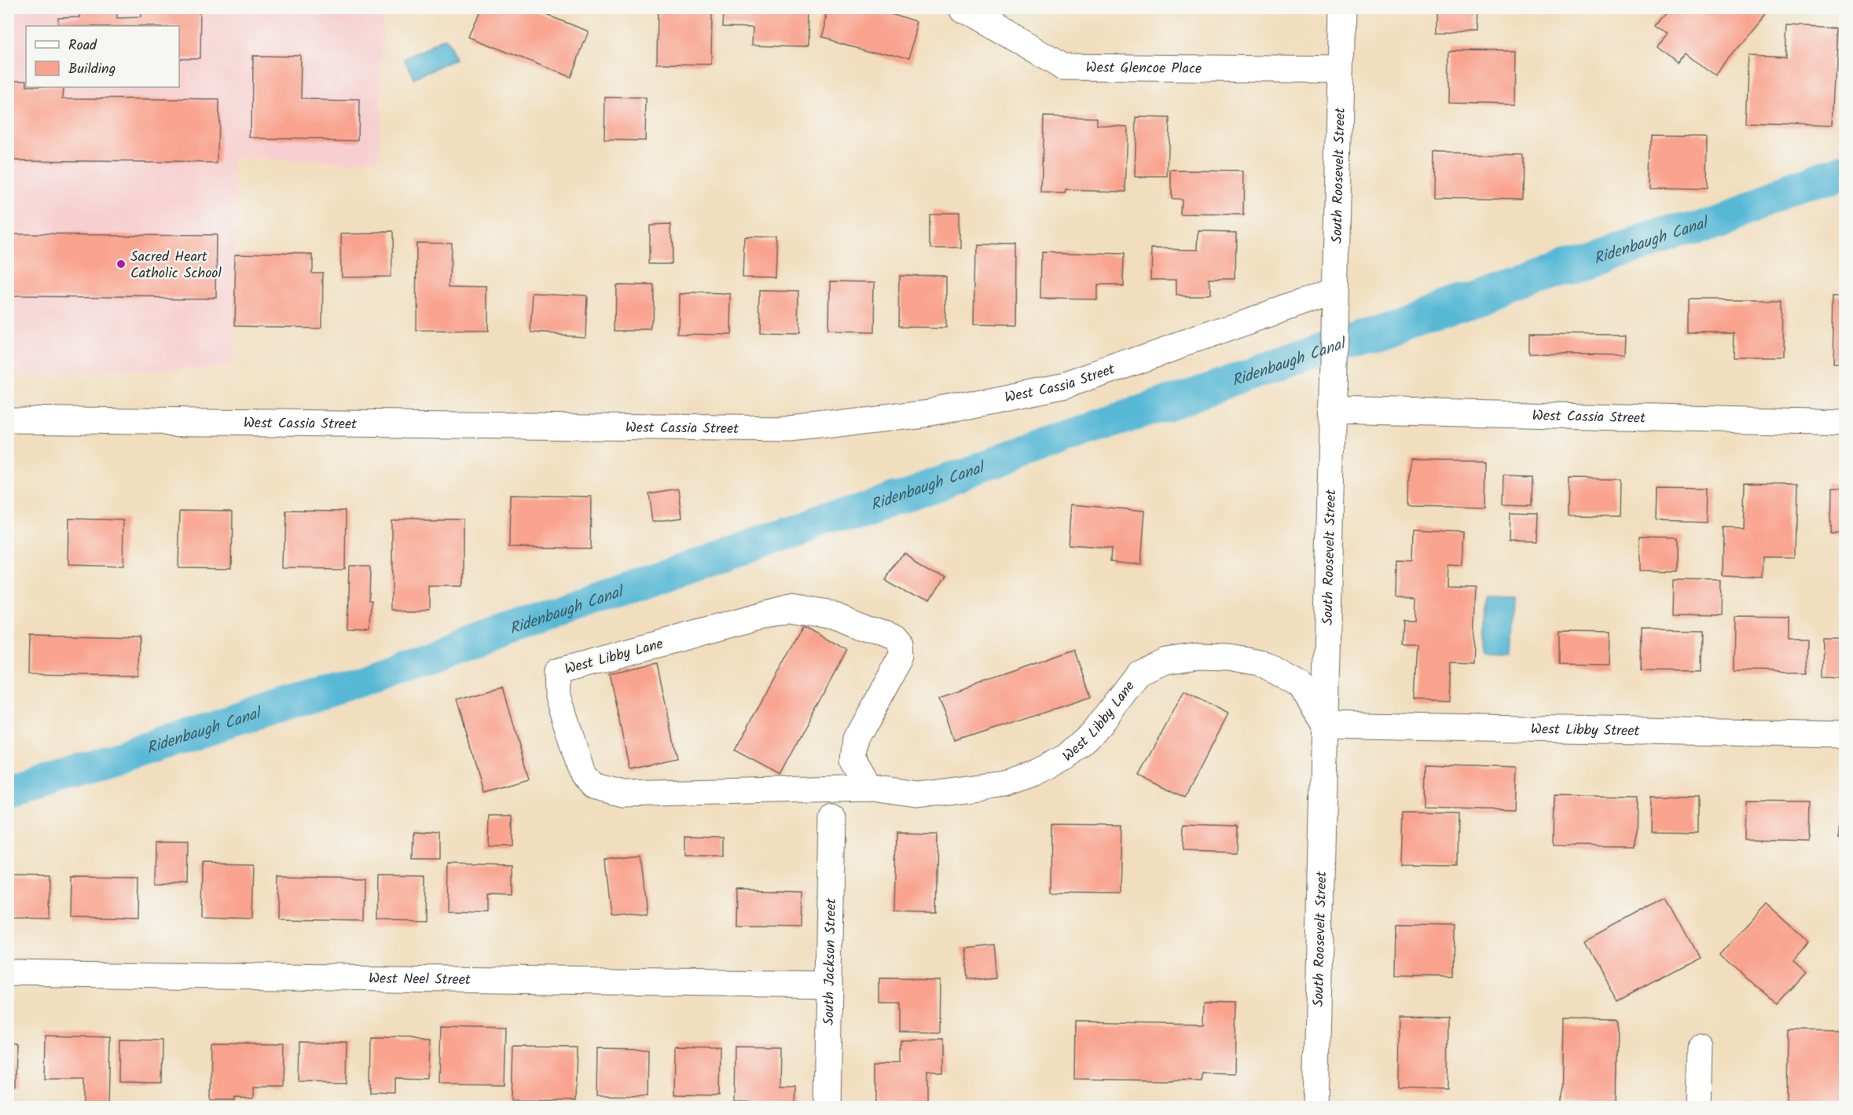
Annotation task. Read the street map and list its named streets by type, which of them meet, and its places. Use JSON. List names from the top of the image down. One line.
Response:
{"streets":{"street":["West Glencoe Place","South Roosevelt Street","West Cassia Street","West Libby Lane","West Libby Street","South Jackson Street","West Neel Street"]},"crossings":[["West Glencoe Place","South Roosevelt Street"],["South Roosevelt Street","West Cassia Street"],["South Roosevelt Street","West Libby Lane"],["South Roosevelt Street","West Libby Street"],["West Libby Lane","West Libby Street"],["South Jackson Street","West Neel Street"]],"water":["Ridenbaugh Canal"],"places":["Sacred Heart Catholic School"],"legend":["Road","Building"]}
